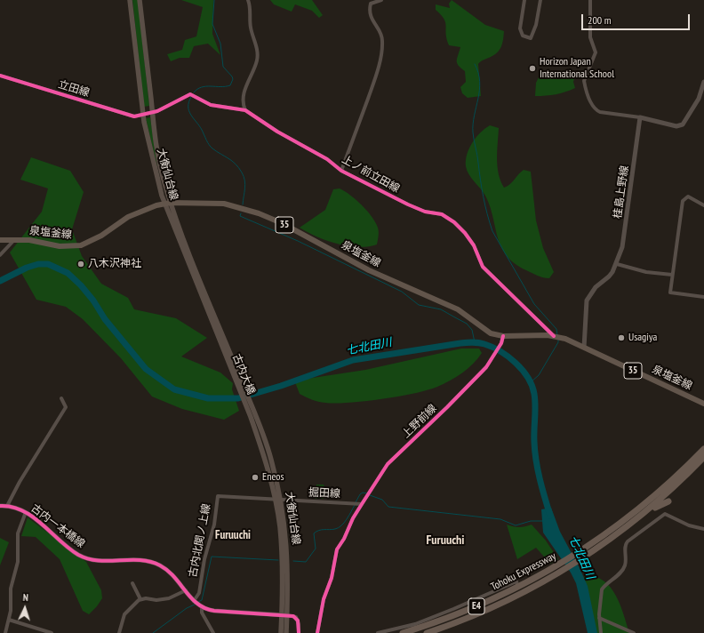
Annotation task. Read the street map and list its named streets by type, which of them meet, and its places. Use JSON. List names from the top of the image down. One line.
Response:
{"streets":{"highway":["Tohoku Expressway","E4"],"main road":["大衡仙台線","35","泉塩釜線","古内大橋"],"street":["立田線","上ノ前立田線","桂島上野線","上野前線","掘田線","古内一本橋線","古内北関ノ上線"]},"crossings":[["立田線","大衡仙台線"],["立田線","上ノ前立田線"],["大衡仙台線","上ノ前立田線"],["大衡仙台線","泉塩釜線"],["大衡仙台線","古内大橋"],["大衡仙台線","掘田線"],["大衡仙台線","古内北関ノ上線"],["上ノ前立田線","泉塩釜線"],["桂島上野線","泉塩釜線"],["泉塩釜線","上野前線"],["上野前線","掘田線"],["掘田線","古内北関ノ上線"],["古内一本橋線","古内北関ノ上線"]],"districts":["Furuuchi","Furuuchi"],"water":["七北田川"],"places":["Horizon Japan International School","八木沢神社","Usagiya","Eneos"],"scale_bar":"200 m","north":"top"}
